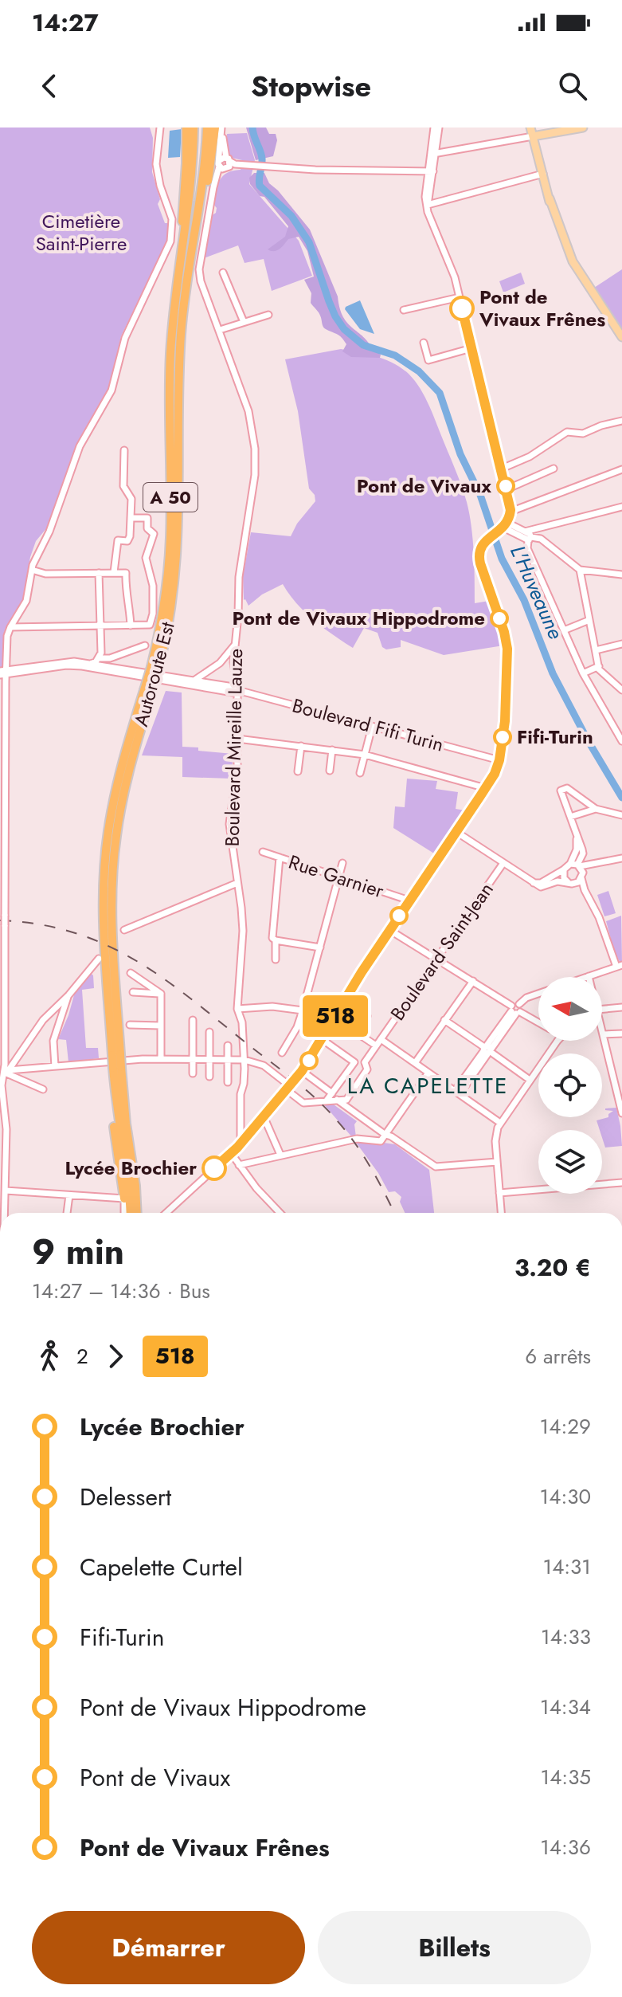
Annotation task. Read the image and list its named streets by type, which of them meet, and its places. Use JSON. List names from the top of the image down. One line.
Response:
{"streets":{"highway":["A 50","Autoroute Est"],"street":["Boulevard Fifi Turin","Boulevard Mireille Lauze","Rue Garnier","Boulevard Saint-Jean"]},"crossings":[["Boulevard Fifi Turin","Boulevard Mireille Lauze"]],"districts":["LA CAPELETTE"],"water":["L'Huveaune"],"parks":["Cimetière Saint-Pierre"],"places":["Pont de Vivaux Frênes","Pont de Vivaux","Pont de Vivaux Hippodrome","Fifi-Turin","Lycée Brochier"],"lines":["bus line 518"],"north":"left","page":{"status":"14:27","header":"Stopwise","on_map":"518","heading":["9 min","14:27 – 14:36 · Bus","3.20 €"],"legs":["2","518","6 arrêts"],"list":[{"name":"Lycée Brochier","value":"14:29"},{"name":"Delessert","value":"14:30"},{"name":"Capelette Curtel","value":"14:31"},{"name":"Fifi-Turin","value":"14:33"},{"name":"Pont de Vivaux Hippodrome","value":"14:34"},{"name":"Pont de Vivaux","value":"14:35"},{"name":"Pont de Vivaux Frênes","value":"14:36"}],"buttons":["Démarrer","Billets"]}}
